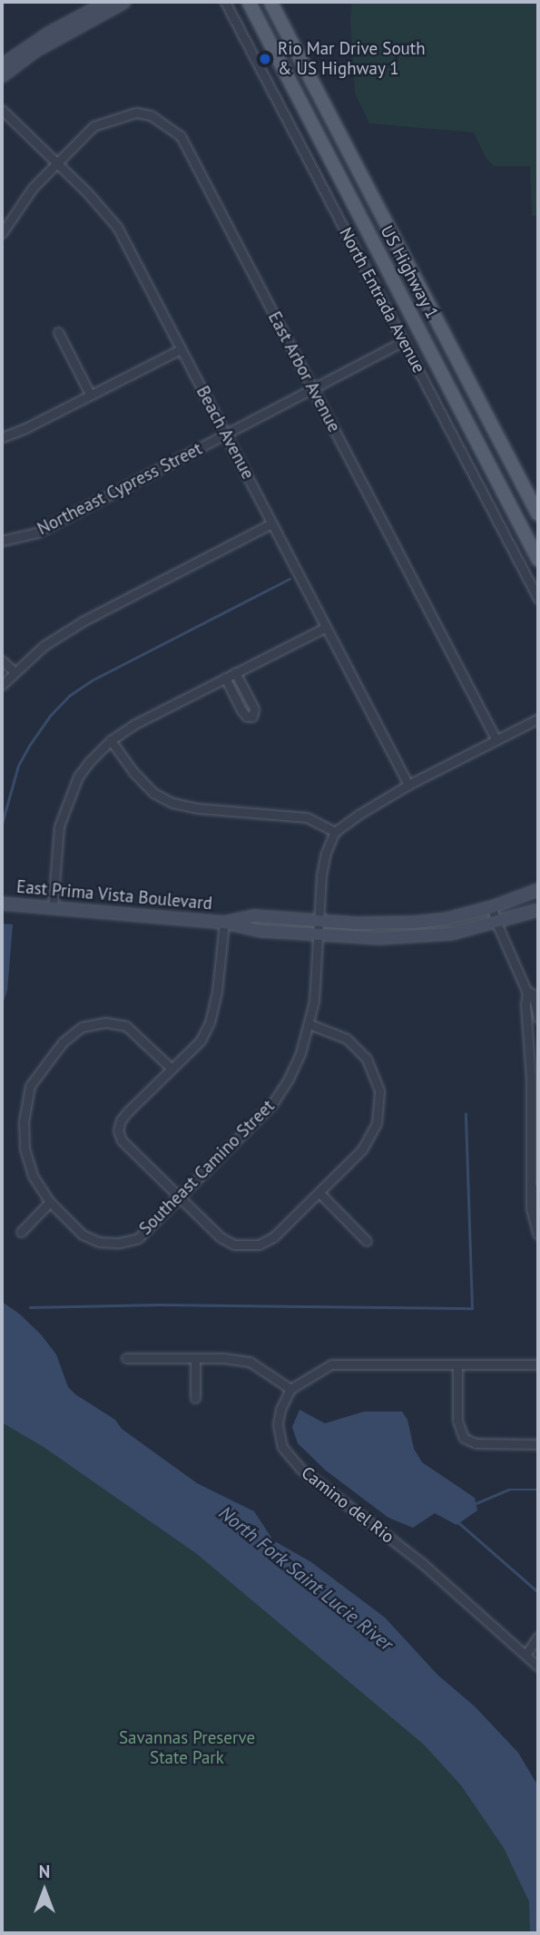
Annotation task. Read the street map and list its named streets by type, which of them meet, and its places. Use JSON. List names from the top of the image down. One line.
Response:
{"streets":{"main road":["US Highway 1","East Prima Vista Boulevard"],"street":["North Entrada Avenue","East Arbor Avenue","Beach Avenue","Northeast Cypress Street","Southeast Camino Street","Camino del Rio"]},"crossings":[["North Entrada Avenue","Northeast Cypress Street"],["East Arbor Avenue","Beach Avenue"],["East Arbor Avenue","Northeast Cypress Street"],["Beach Avenue","Northeast Cypress Street"],["East Prima Vista Boulevard","Southeast Camino Street"]],"water":["North Fork Saint Lucie River"],"parks":["Savannas Preserve State Park"],"places":["Rio Mar Drive South & US Highway 1"],"north":"top"}
